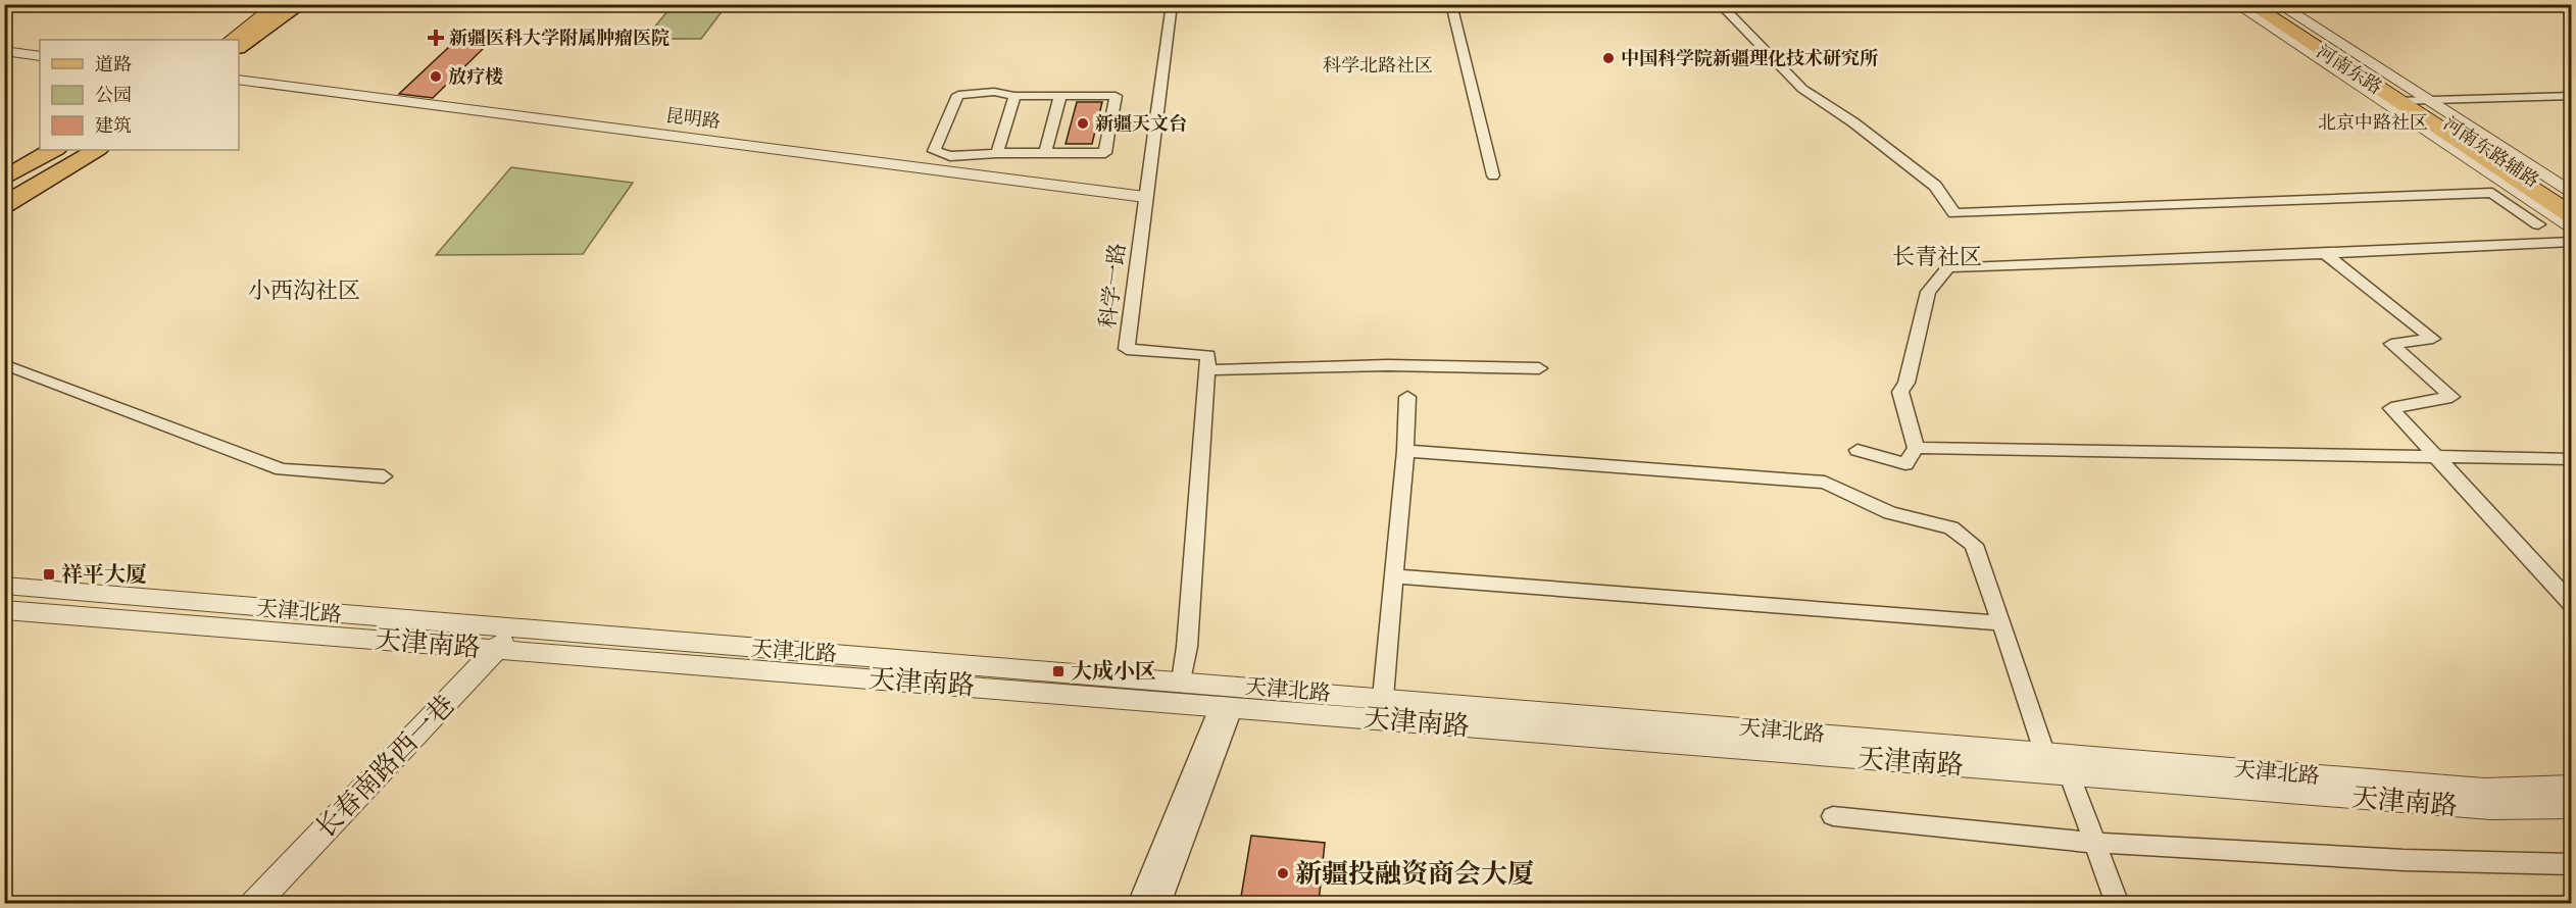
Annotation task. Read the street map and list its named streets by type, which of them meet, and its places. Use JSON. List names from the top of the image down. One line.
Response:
{"streets":{"main road":["河南东路"],"street":["昆明路","河南东路辅路","科学一路","天津北路","天津南路","长春南路西一巷"]},"crossings":[["河南东路","河南东路辅路"],["昆明路","科学一路"],["天津北路","天津南路"],["天津北路","长春南路西一巷"],["天津南路","长春南路西一巷"]],"districts":["科学北路社区","北京中路社区","长青社区","小西沟社区"],"places":{"health":["新疆医科大学附属肿瘤医院"],"other":["中国科学院新疆理化技术研究所","放疗楼","新疆天文台","新疆投融资商会大厦"],"transit":["祥平大厦","大成小区"]},"legend":["道路","公园","建筑"]}
